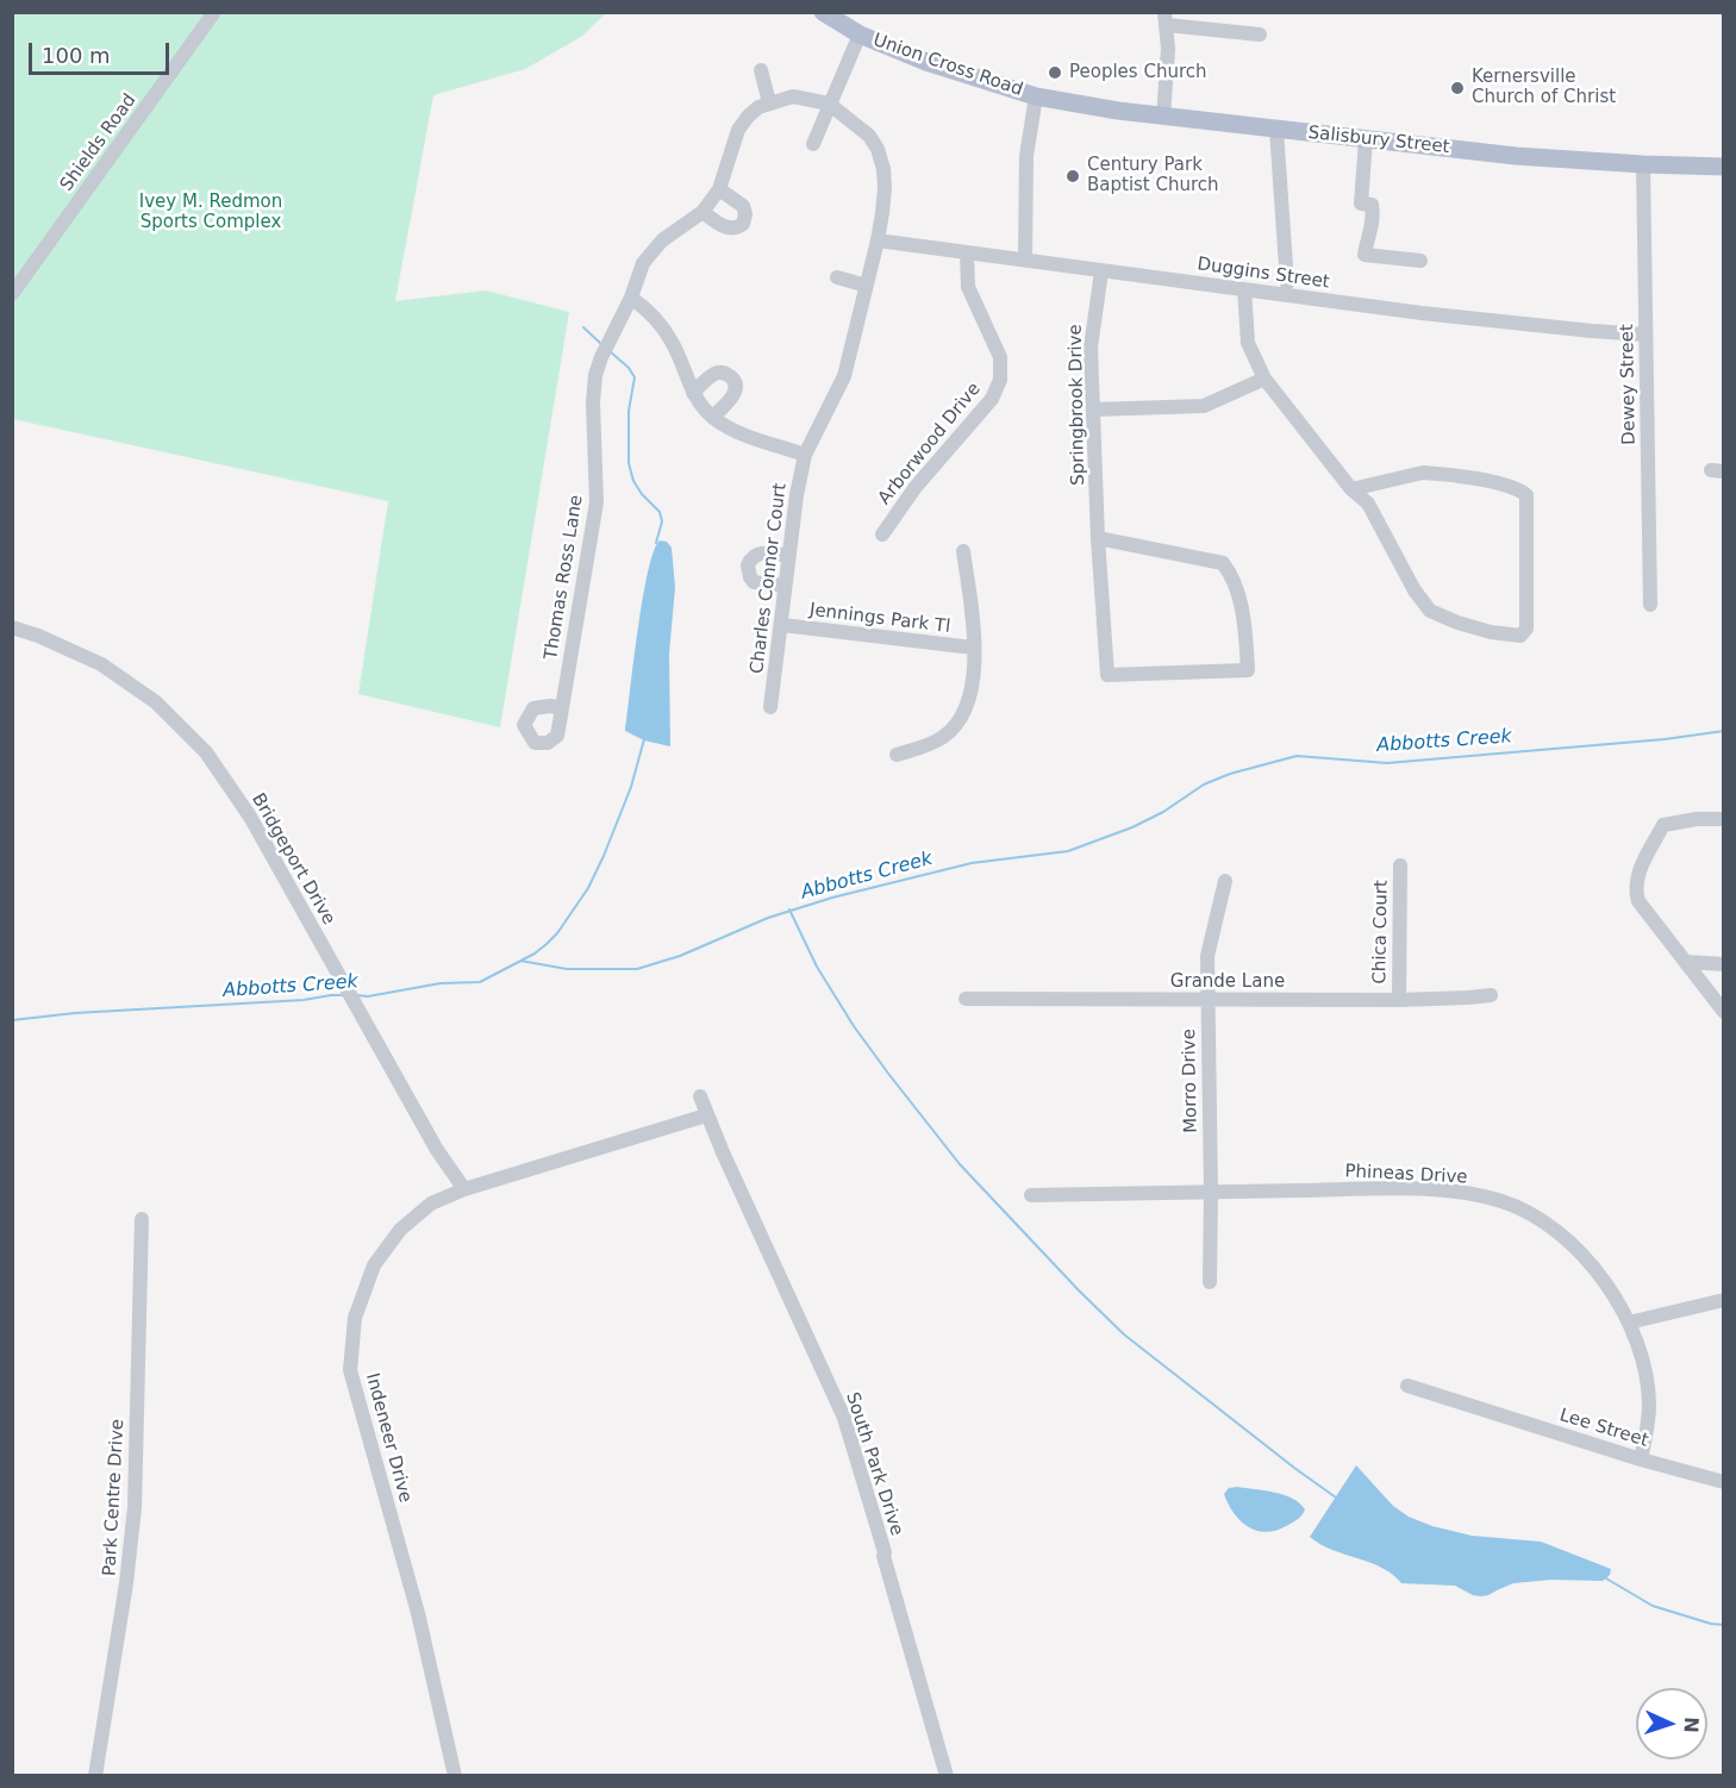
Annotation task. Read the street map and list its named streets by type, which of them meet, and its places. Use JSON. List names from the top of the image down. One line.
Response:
{"streets":{"main road":["Union Cross Road","Salisbury Street"],"street":["Shields Road","Duggins Street","Dewey Street","Springbrook Drive","Arborwood Drive","Thomas Ross Lane","Charles Connor Court","Jennings Park Tl","Bridgeport Drive","Chica Court","Grande Lane","Morro Drive","Phineas Drive","Lee Street","Indeneer Drive","South Park Drive","Park Centre Drive"]},"crossings":[["Union Cross Road","Salisbury Street"],["Salisbury Street","Dewey Street"],["Duggins Street","Dewey Street"],["Duggins Street","Springbrook Drive"],["Duggins Street","Arborwood Drive"],["Duggins Street","Charles Connor Court"],["Charles Connor Court","Jennings Park Tl"],["Bridgeport Drive","Indeneer Drive"],["Chica Court","Grande Lane"],["Grande Lane","Morro Drive"],["Morro Drive","Phineas Drive"],["Phineas Drive","Lee Street"],["Indeneer Drive","South Park Drive"]],"water":["Abbotts Creek"],"parks":["Ivey M. Redmon Sports Complex"],"places":["Peoples Church","Kernersville Church of Christ","Century Park Baptist Church"],"scale_bar":"100 m","north":"right"}
